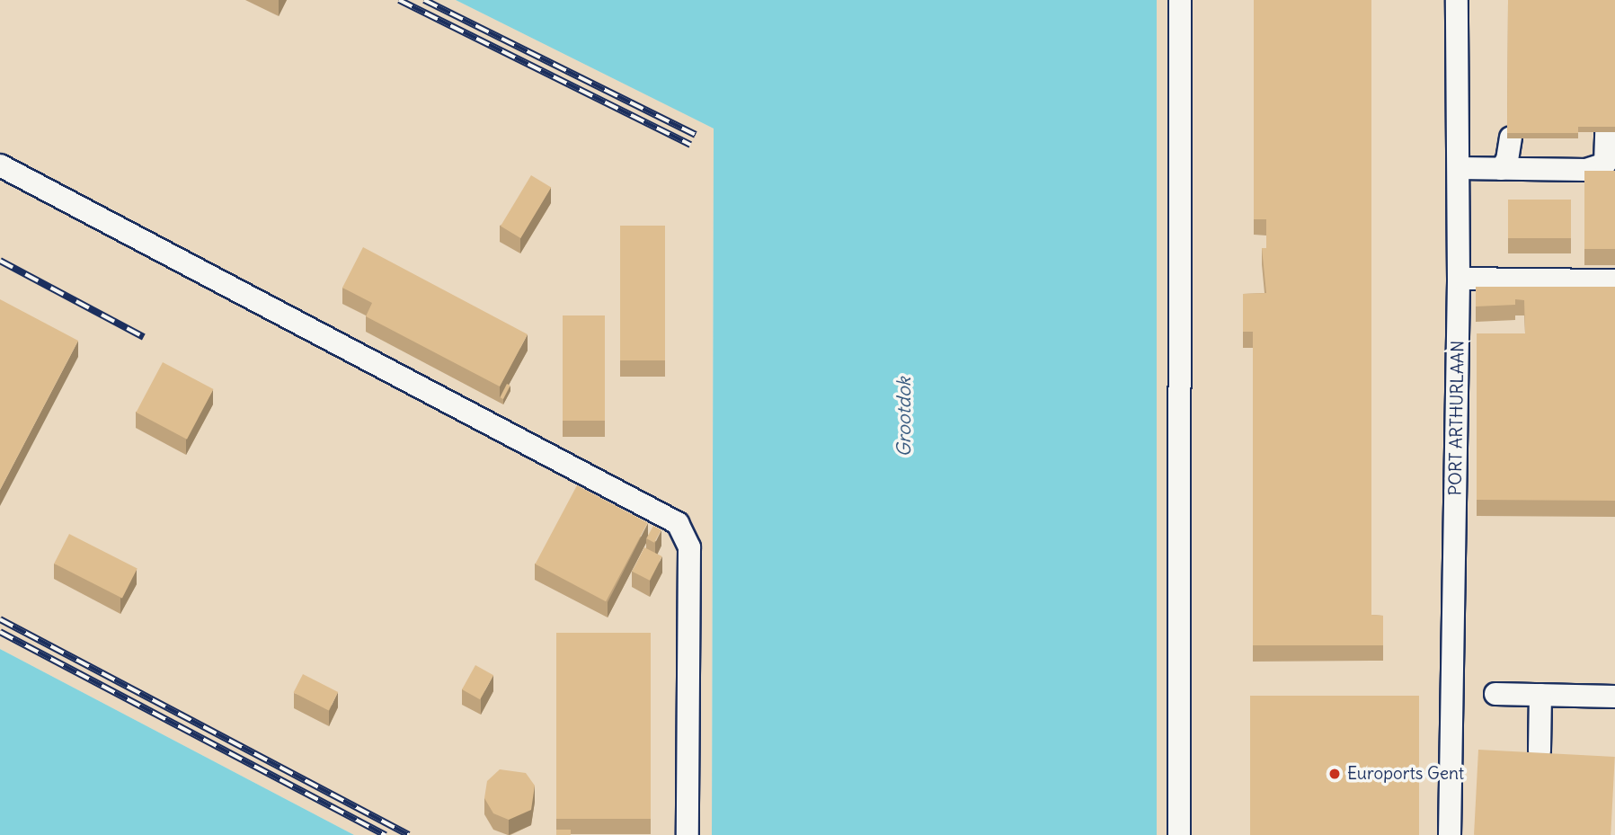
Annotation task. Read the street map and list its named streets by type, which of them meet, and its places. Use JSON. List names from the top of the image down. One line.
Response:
{"streets":{"street":["PORT ARTHURLAAN"]},"water":["Grootdok"],"places":["Euroports Gent"]}
